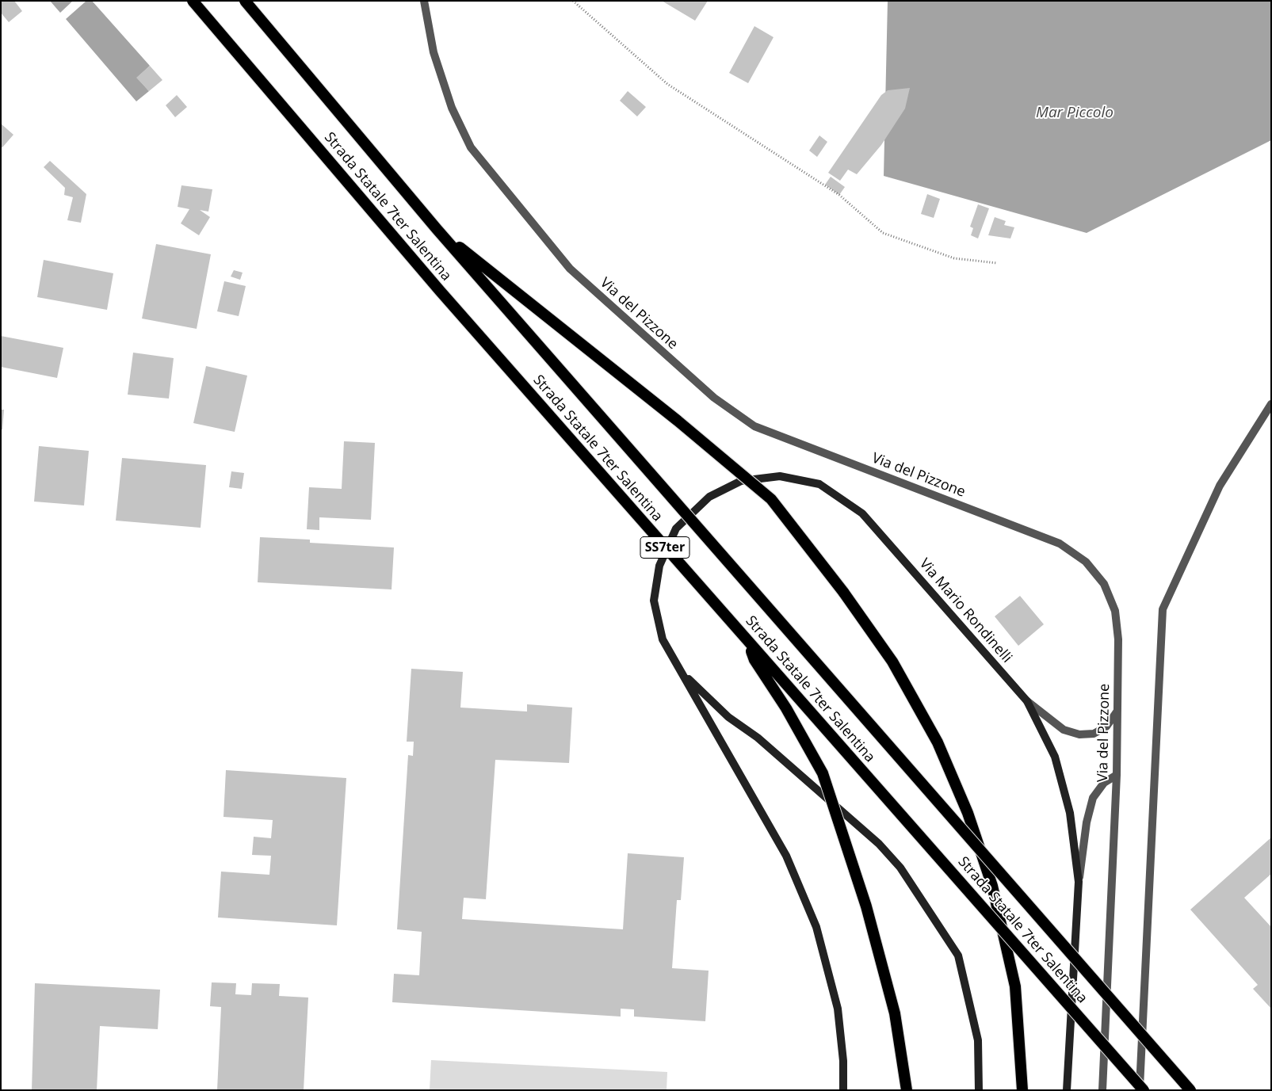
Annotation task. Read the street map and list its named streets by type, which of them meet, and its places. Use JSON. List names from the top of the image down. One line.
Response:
{"streets":{"highway":["Strada Statale 7ter Salentina","SS7ter"],"main road":["Via Mario Rondinelli"],"street":["Via del Pizzone"]},"water":["Mar Piccolo"]}
